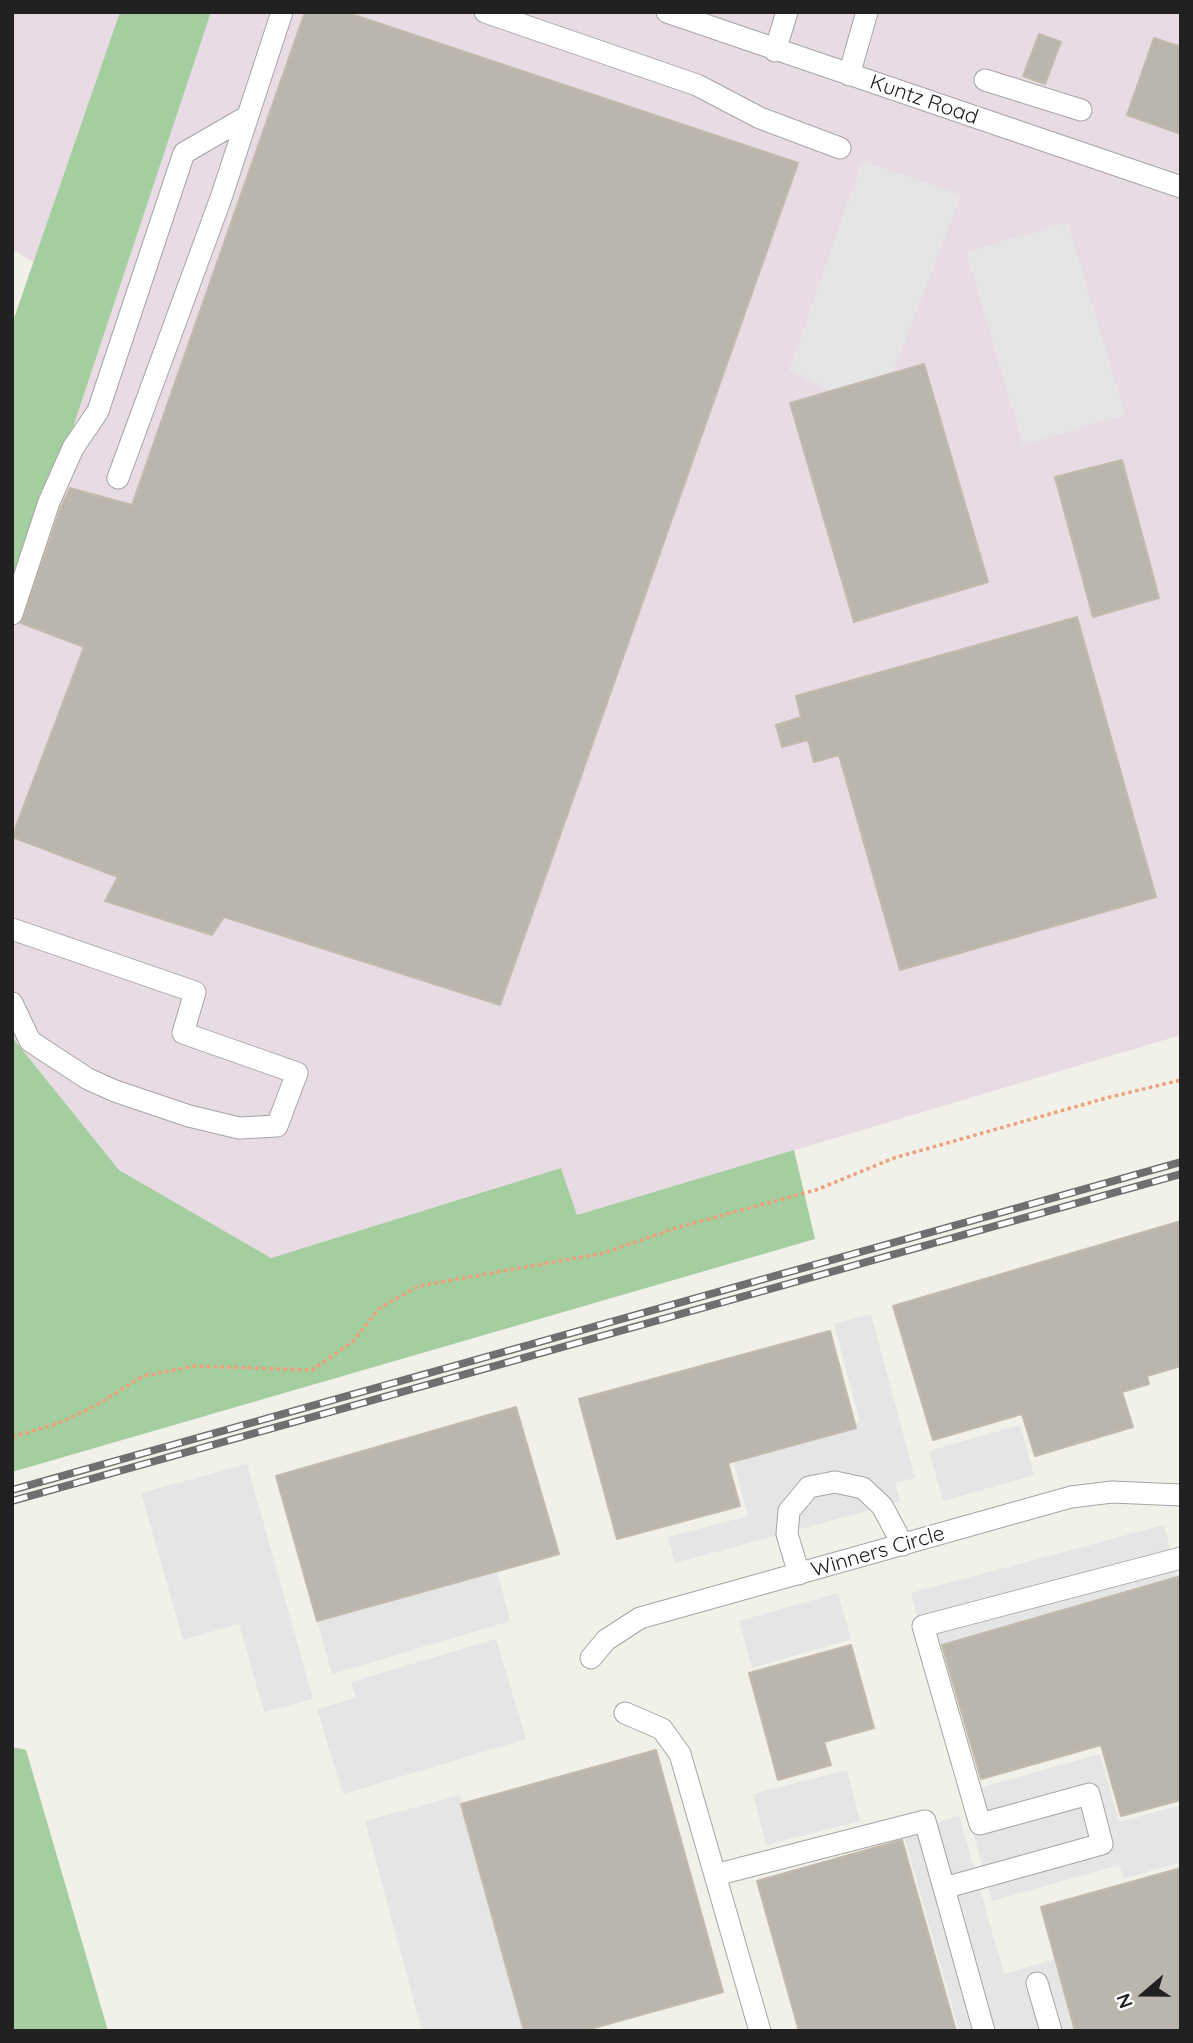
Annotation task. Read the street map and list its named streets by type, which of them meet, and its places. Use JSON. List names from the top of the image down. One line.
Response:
{"streets":{"street":["Kuntz Road","Winners Circle"]},"north":"left"}
